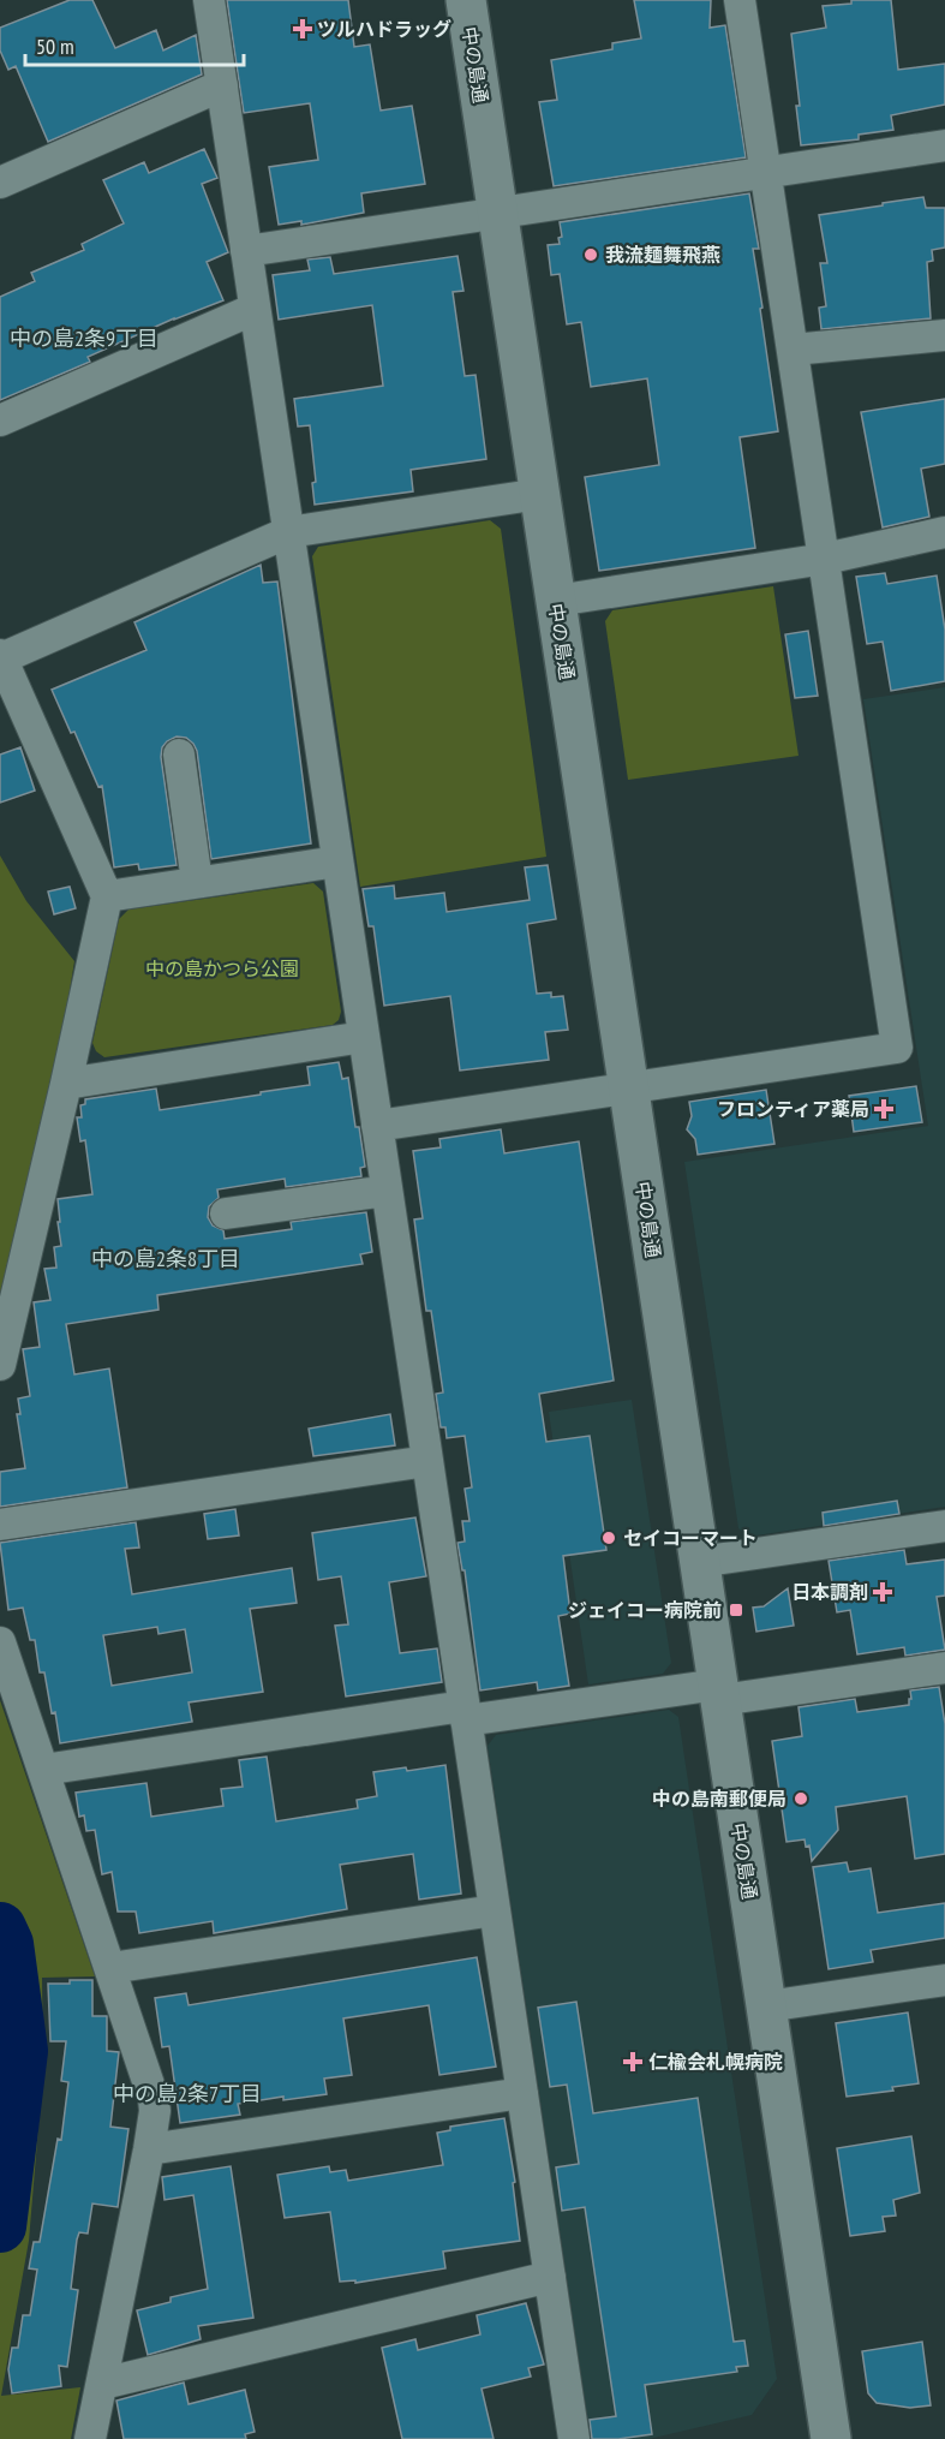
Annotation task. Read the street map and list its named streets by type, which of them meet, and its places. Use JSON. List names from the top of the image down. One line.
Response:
{"streets":{"street":["中の島通"]},"districts":["中の島2条9丁目","中の島2条8丁目","中の島2条7丁目"],"parks":["中の島かつら公園"],"places":{"health":["ツルハドラッグ","フロンティア薬局","日本調剤","仁楡会札幌病院"],"other":["我流麺舞飛燕","セイコーマート","中の島南郵便局"],"transit":["ジェイコー病院前"]},"scale_bar":"50 m"}
